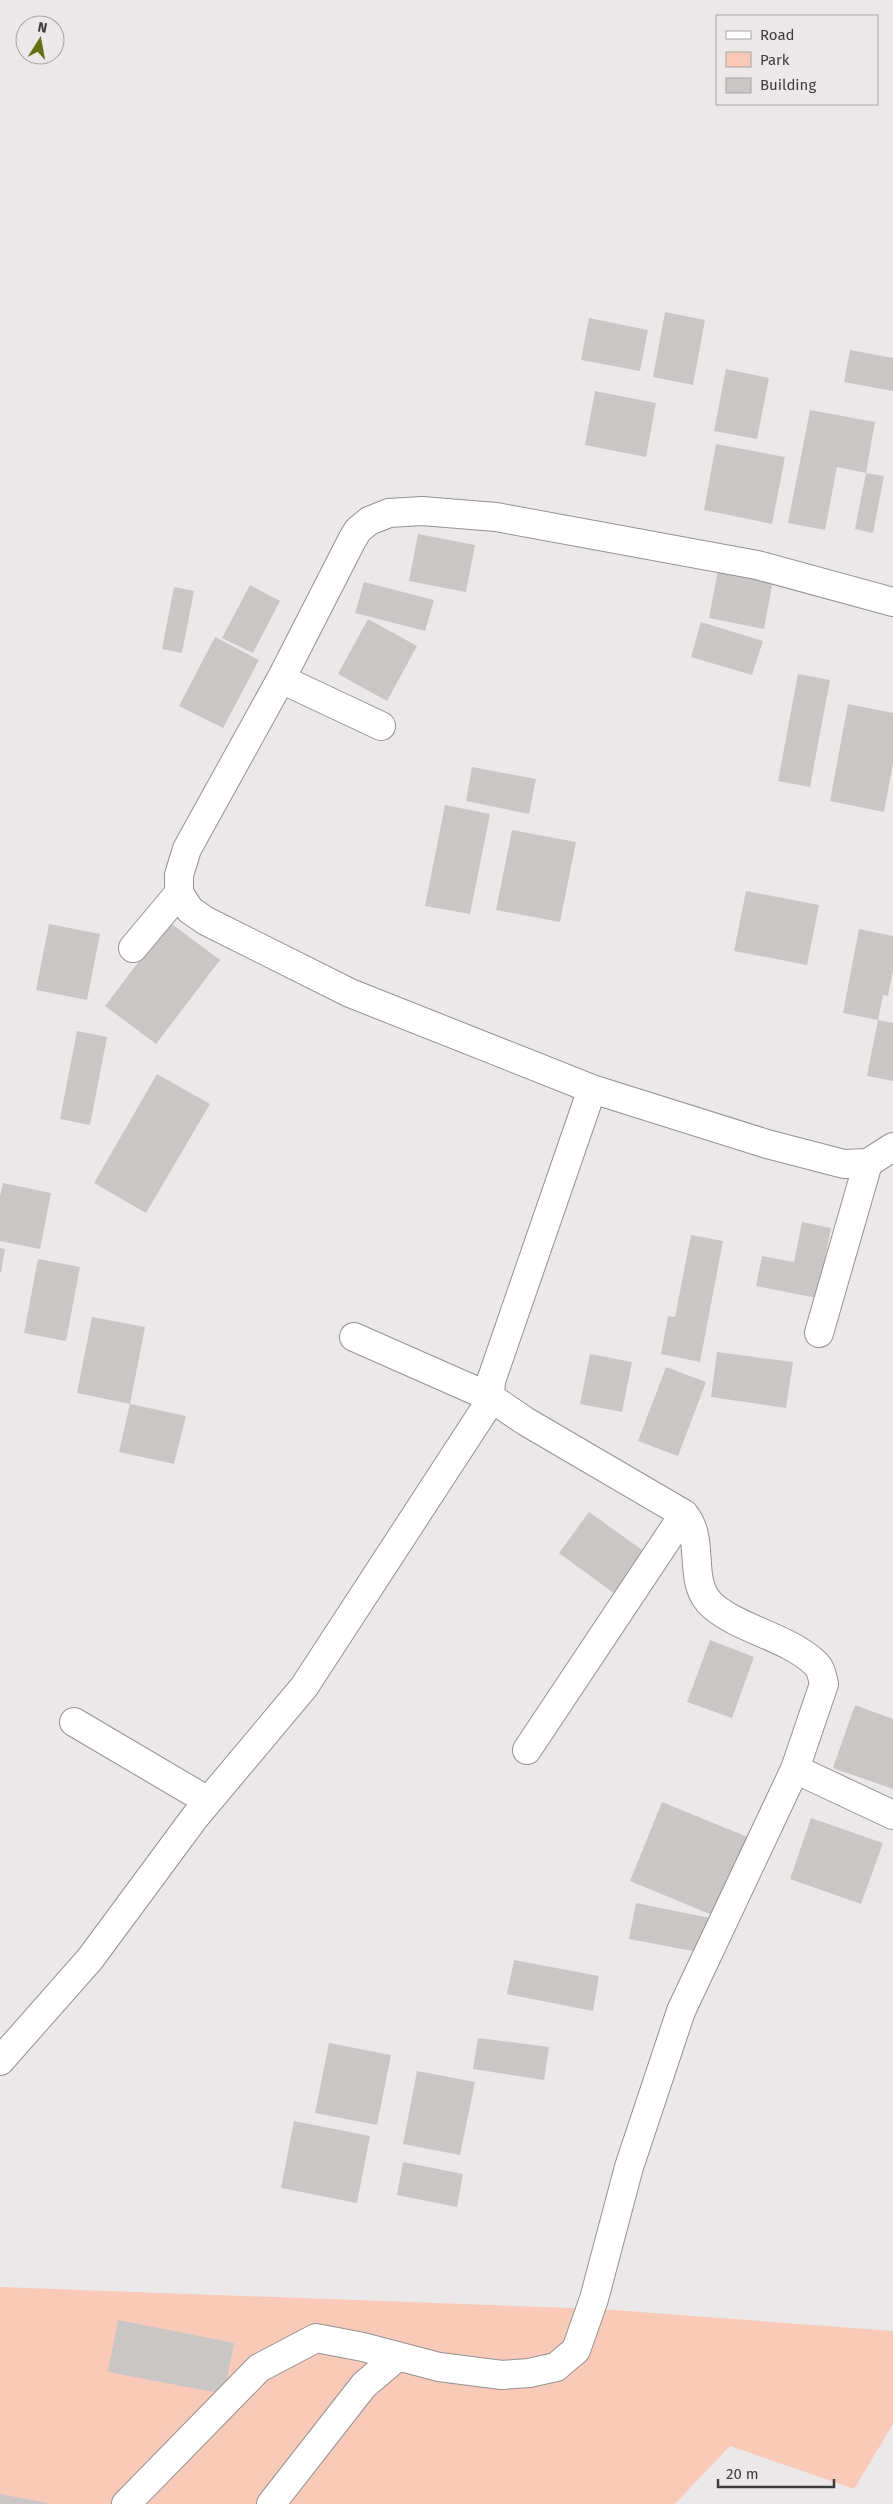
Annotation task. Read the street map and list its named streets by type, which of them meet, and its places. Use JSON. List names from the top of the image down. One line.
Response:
{"legend":["Road","Park","Building"],"scale_bar":"20 m","north":"top"}
